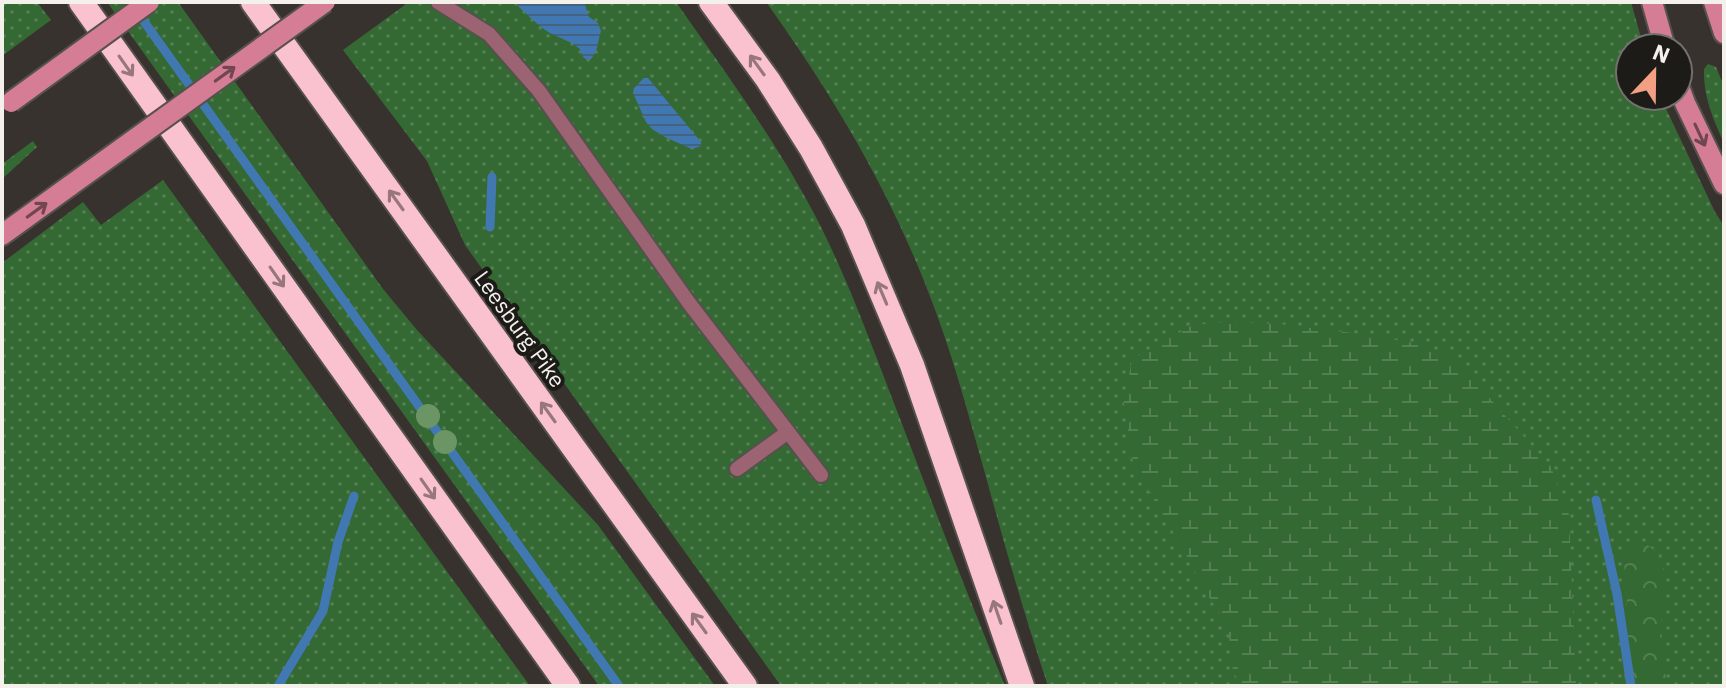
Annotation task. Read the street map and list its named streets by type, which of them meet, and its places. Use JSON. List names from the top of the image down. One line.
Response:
{"streets":{"highway":["Leesburg Pike"]},"north":"top"}
